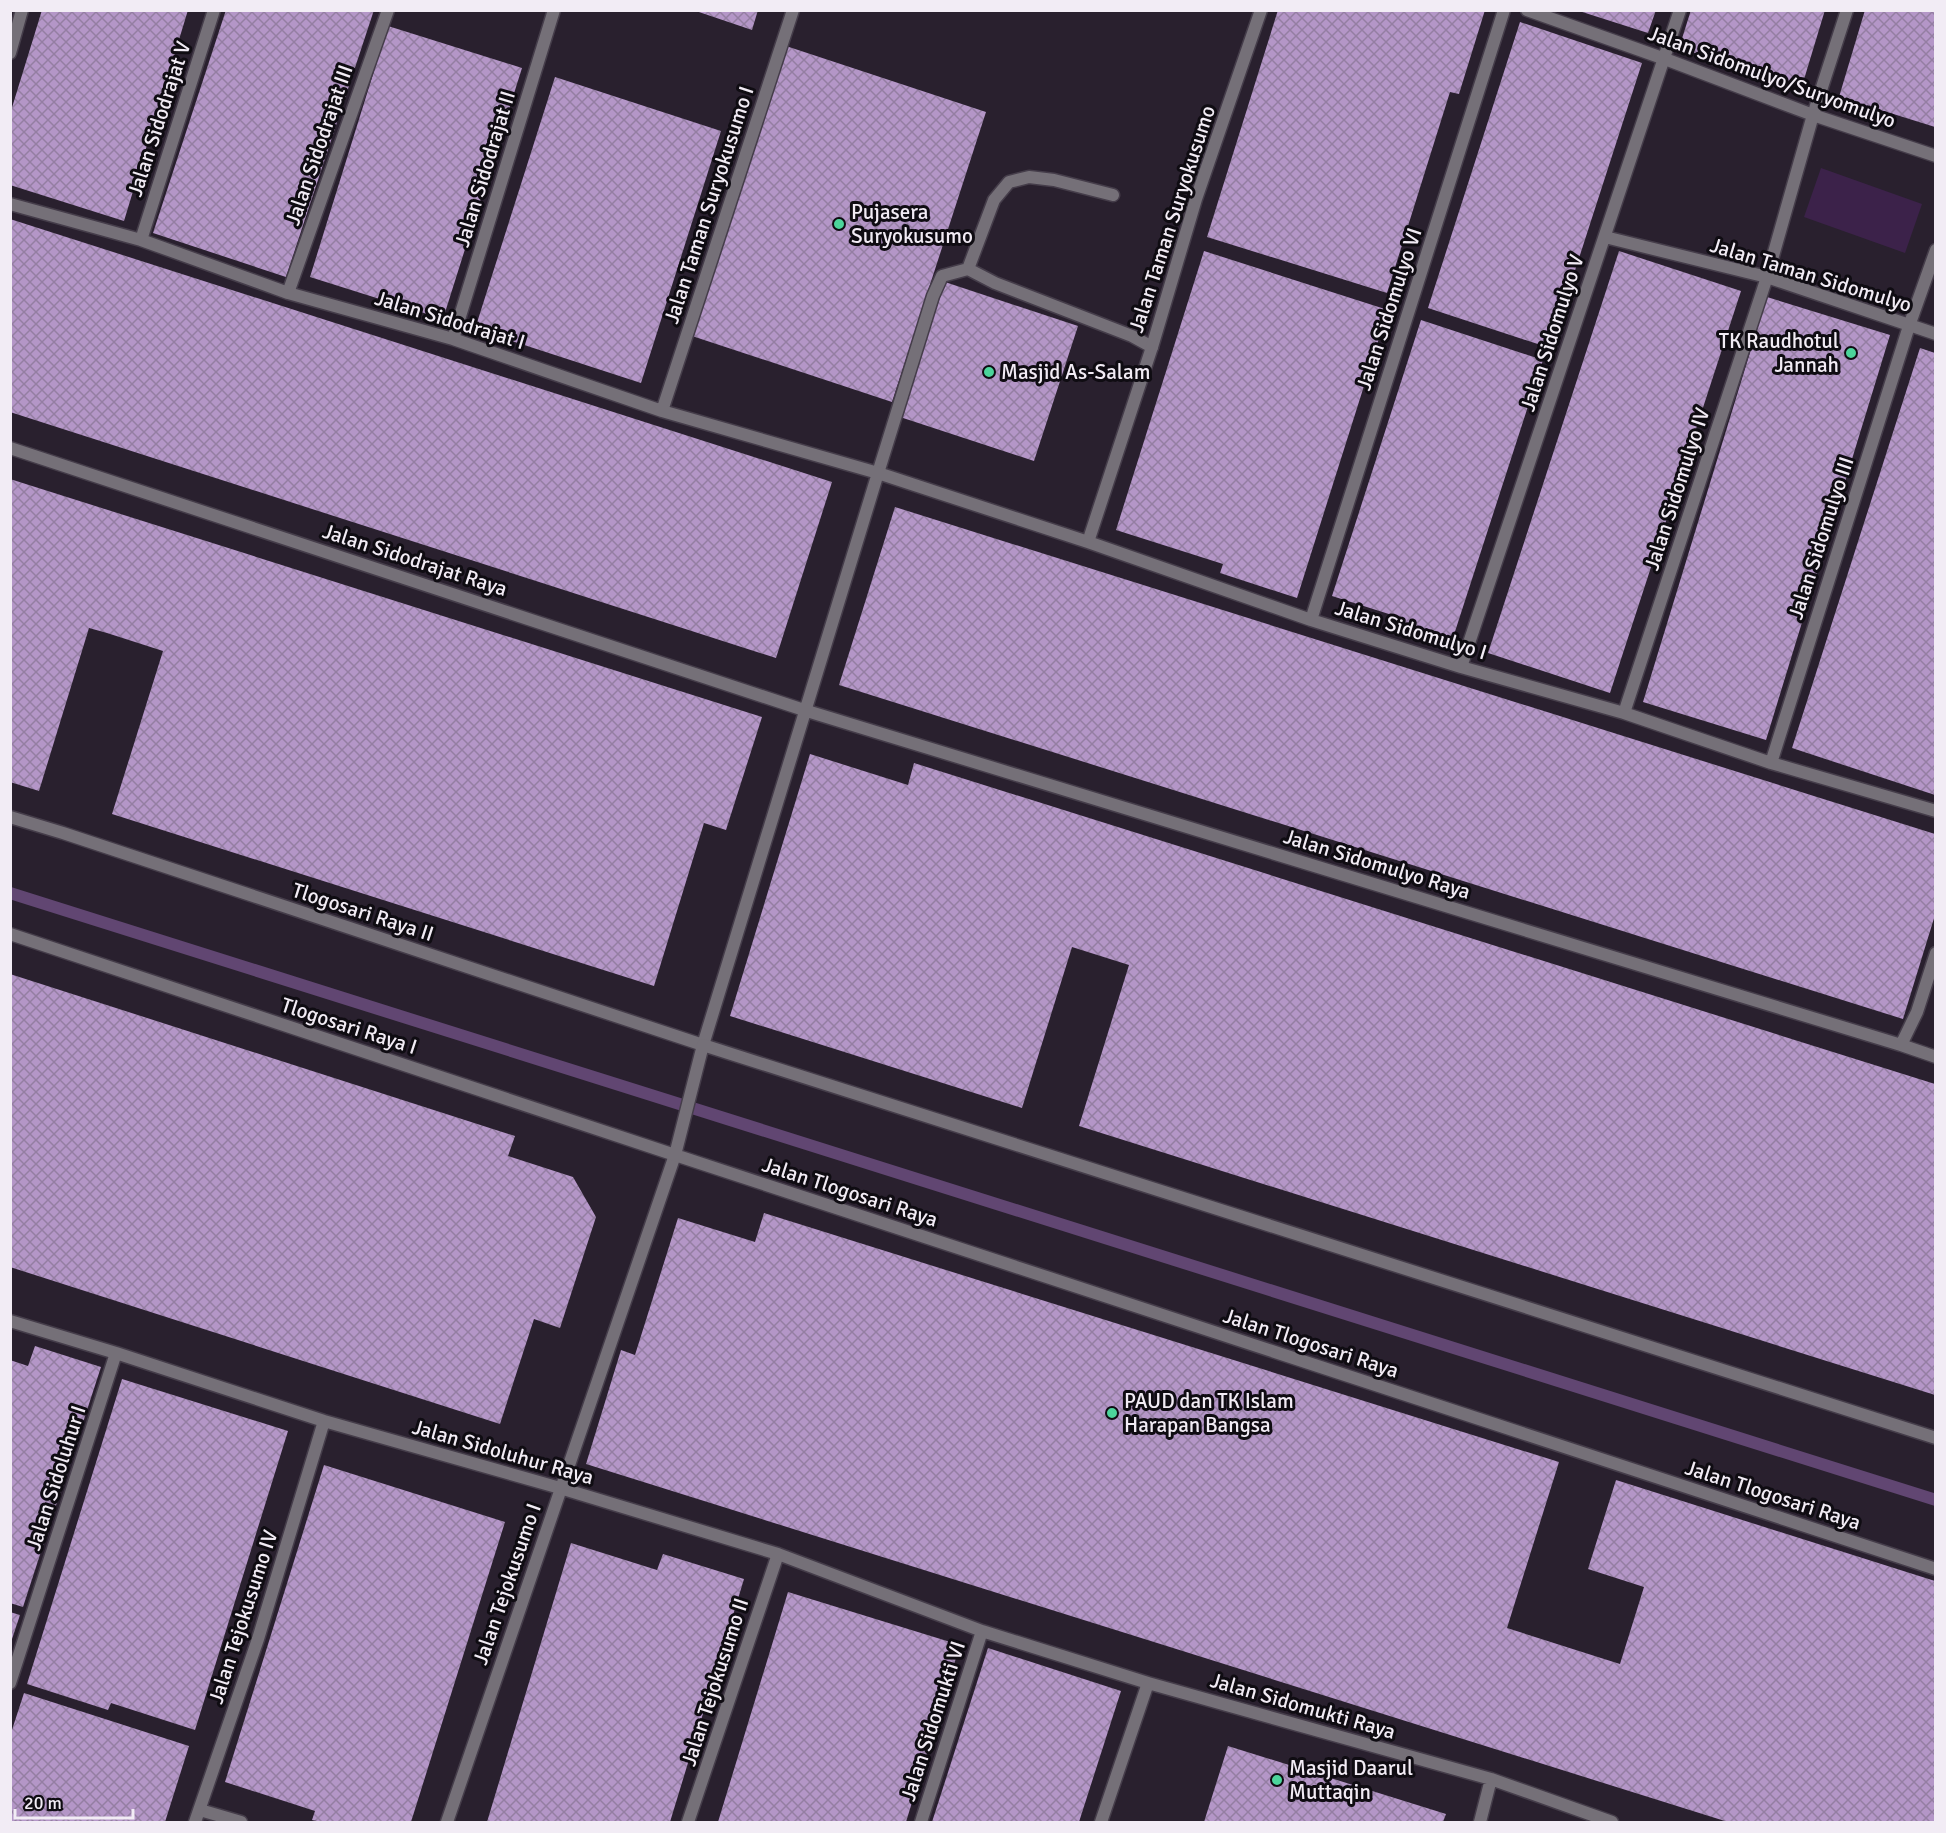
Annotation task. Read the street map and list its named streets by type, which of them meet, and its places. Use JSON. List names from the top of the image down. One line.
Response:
{"streets":{"street":["Jalan Sidomulyo/Suryomulyo","Jalan Sidodrajat V","Jalan Sidodrajat III","Jalan Sidodrajat II","Jalan Taman Suryokusumo I","Jalan Taman Suryokusumo","Jalan Taman Sidomulyo","Jalan Sidomulyo VI","Jalan Sidodrajat I","Jalan Sidomulyo V","Jalan Sidomulyo IV","Jalan Sidomulyo III","Jalan Sidodrajat Raya","Jalan Sidomulyo I","Jalan Sidomulyo Raya","Tlogosari Raya II","Tlogosari Raya I","Jalan Tlogosari Raya","Jalan Sidoluhur Raya","Jalan Sidoluhur I","Jalan Tejokusumo I","Jalan Tejokusumo IV","Jalan Tejokusumo II","Jalan Sidomukti Raya","Jalan Sidomukti VI"]},"crossings":[["Jalan Sidomulyo/Suryomulyo","Jalan Sidomulyo V"],["Jalan Sidomulyo/Suryomulyo","Jalan Sidomulyo IV"],["Jalan Sidodrajat V","Jalan Sidodrajat I"],["Jalan Sidodrajat III","Jalan Sidodrajat I"],["Jalan Sidodrajat II","Jalan Sidodrajat I"],["Jalan Taman Suryokusumo I","Jalan Sidodrajat I"],["Jalan Taman Suryokusumo","Jalan Sidomulyo I"],["Jalan Taman Sidomulyo","Jalan Sidomulyo V"],["Jalan Taman Sidomulyo","Jalan Sidomulyo IV"],["Jalan Taman Sidomulyo","Jalan Sidomulyo III"],["Jalan Sidomulyo VI","Jalan Sidomulyo I"],["Jalan Sidodrajat I","Jalan Sidomulyo I"],["Jalan Sidodrajat I","Jalan Tejokusumo I"],["Jalan Sidomulyo V","Jalan Sidomulyo I"],["Jalan Sidomulyo IV","Jalan Sidomulyo I"],["Jalan Sidomulyo III","Jalan Sidomulyo I"],["Jalan Sidodrajat Raya","Jalan Sidomulyo Raya"],["Jalan Sidodrajat Raya","Jalan Tejokusumo I"],["Jalan Sidomulyo I","Jalan Tejokusumo I"],["Jalan Sidomulyo Raya","Jalan Tejokusumo I"],["Tlogosari Raya II","Jalan Tejokusumo I"],["Tlogosari Raya I","Jalan Tlogosari Raya"],["Tlogosari Raya I","Jalan Tejokusumo I"],["Jalan Tlogosari Raya","Jalan Tejokusumo I"],["Jalan Sidoluhur Raya","Jalan Sidoluhur I"],["Jalan Sidoluhur Raya","Jalan Tejokusumo I"],["Jalan Sidoluhur Raya","Jalan Tejokusumo IV"],["Jalan Sidoluhur Raya","Jalan Tejokusumo II"],["Jalan Sidoluhur Raya","Jalan Sidomukti Raya"],["Jalan Sidoluhur Raya","Jalan Sidomukti VI"],["Jalan Sidomukti Raya","Jalan Sidomukti VI"]],"places":["Pujasera Suryokusumo","TK Raudhotul Jannah","Masjid As-Salam","PAUD dan TK Islam Harapan Bangsa","Masjid Daarul Muttaqin"],"scale_bar":"20 m"}
